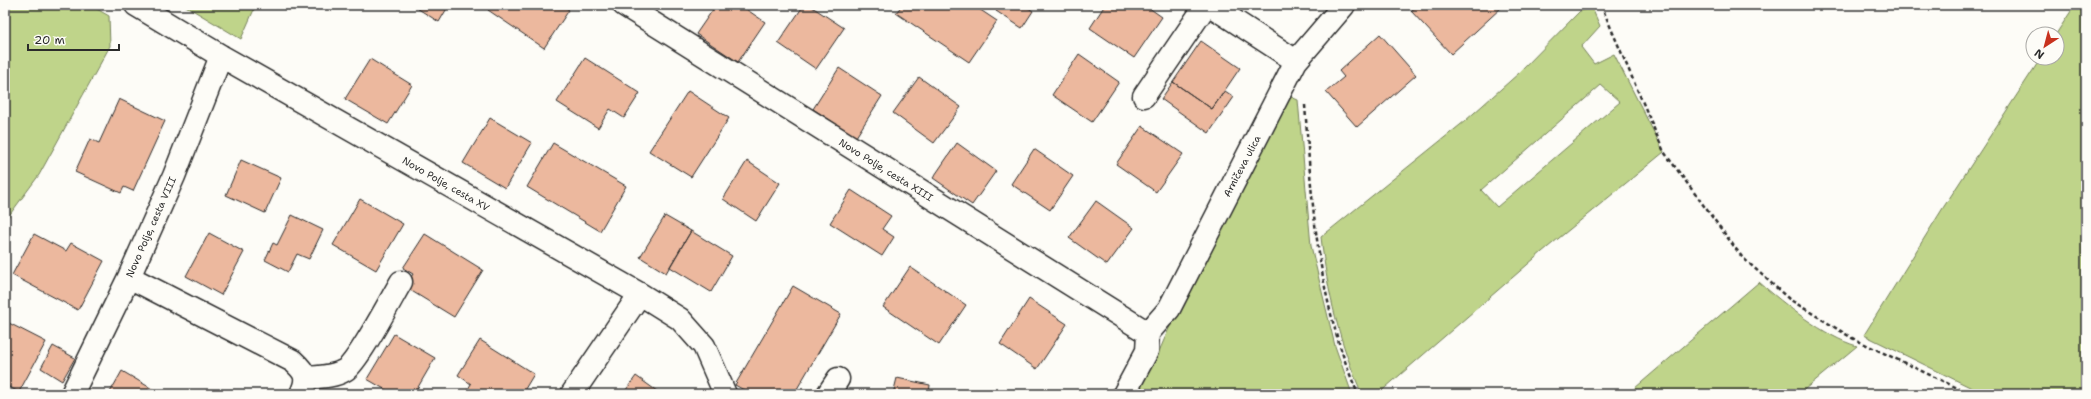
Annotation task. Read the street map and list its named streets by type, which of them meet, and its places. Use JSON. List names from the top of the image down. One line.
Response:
{"streets":{"street":["Arničeva ulica","Novo Polje, cesta XIII","Novo Polje, cesta XV","Novo Polje, cesta VIII"]},"crossings":[["Arničeva ulica","Novo Polje, cesta XIII"],["Novo Polje, cesta XV","Novo Polje, cesta VIII"]],"scale_bar":"20 m","north":"bottom left"}
